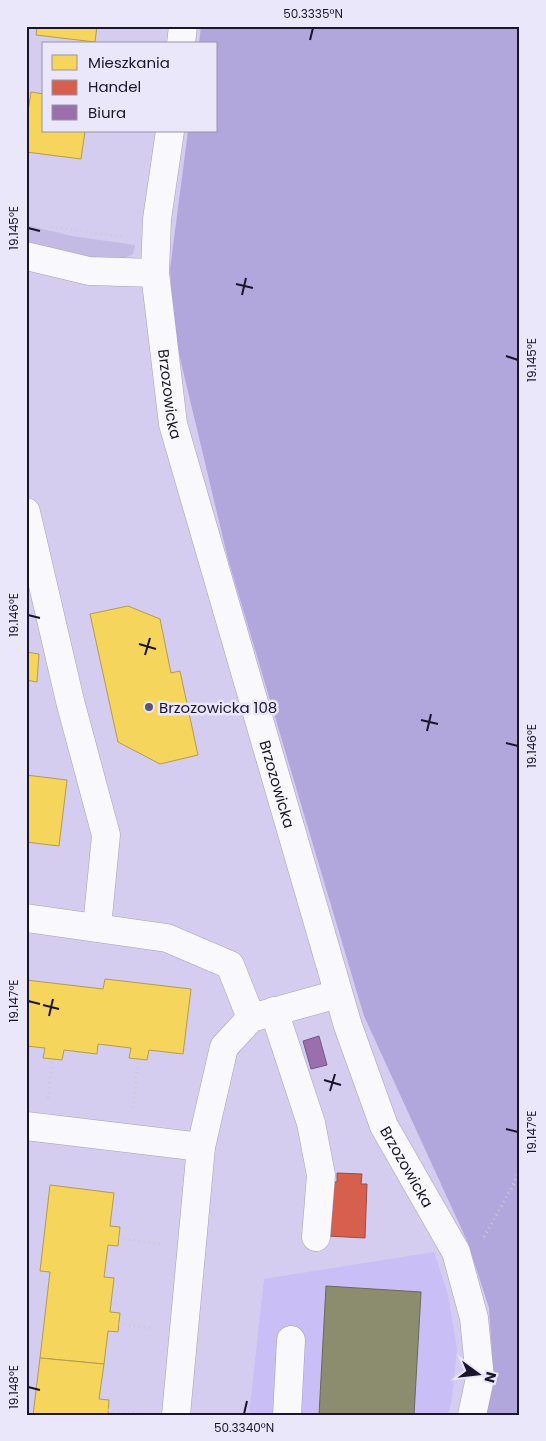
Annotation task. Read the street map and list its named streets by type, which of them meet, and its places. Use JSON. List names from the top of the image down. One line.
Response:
{"streets":{"street":["Brzozowicka"]},"places":["Brzozowicka 108"],"legend":["Mieszkania","Handel","Biura"],"north":"right","coordinates":["50.3335°N","19.145°E","19.146°E","19.147°E","19.148°E","50.3340°N"]}
